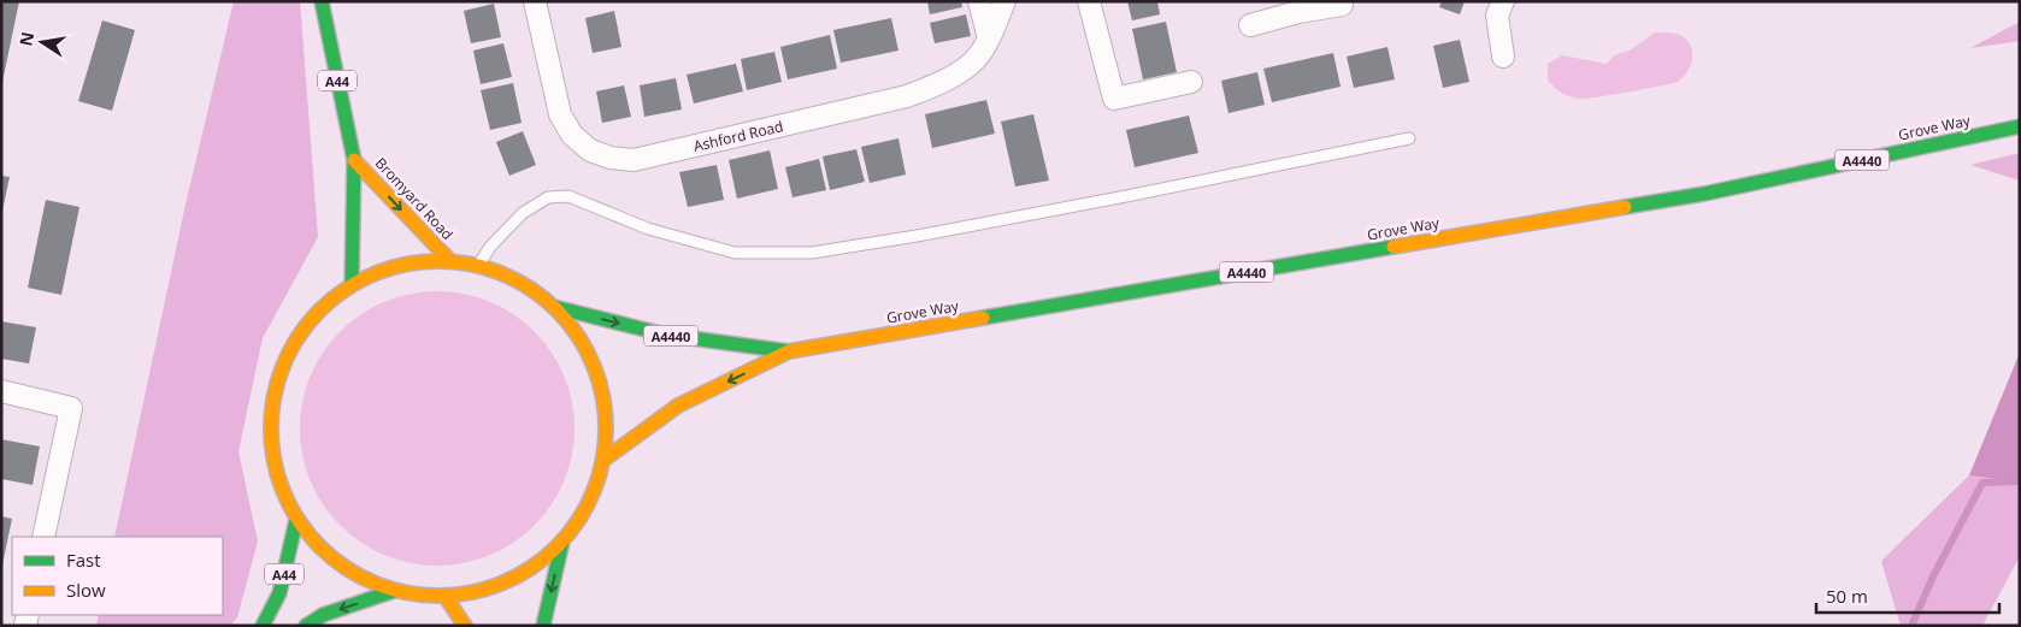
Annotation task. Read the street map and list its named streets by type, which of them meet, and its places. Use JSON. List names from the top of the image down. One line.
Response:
{"streets":{"main road":["A44","Grove Way","A4440","Bromyard Road"],"street":["Ashford Road"]},"legend":["Fast","Slow"],"scale_bar":"50 m","north":"left"}
